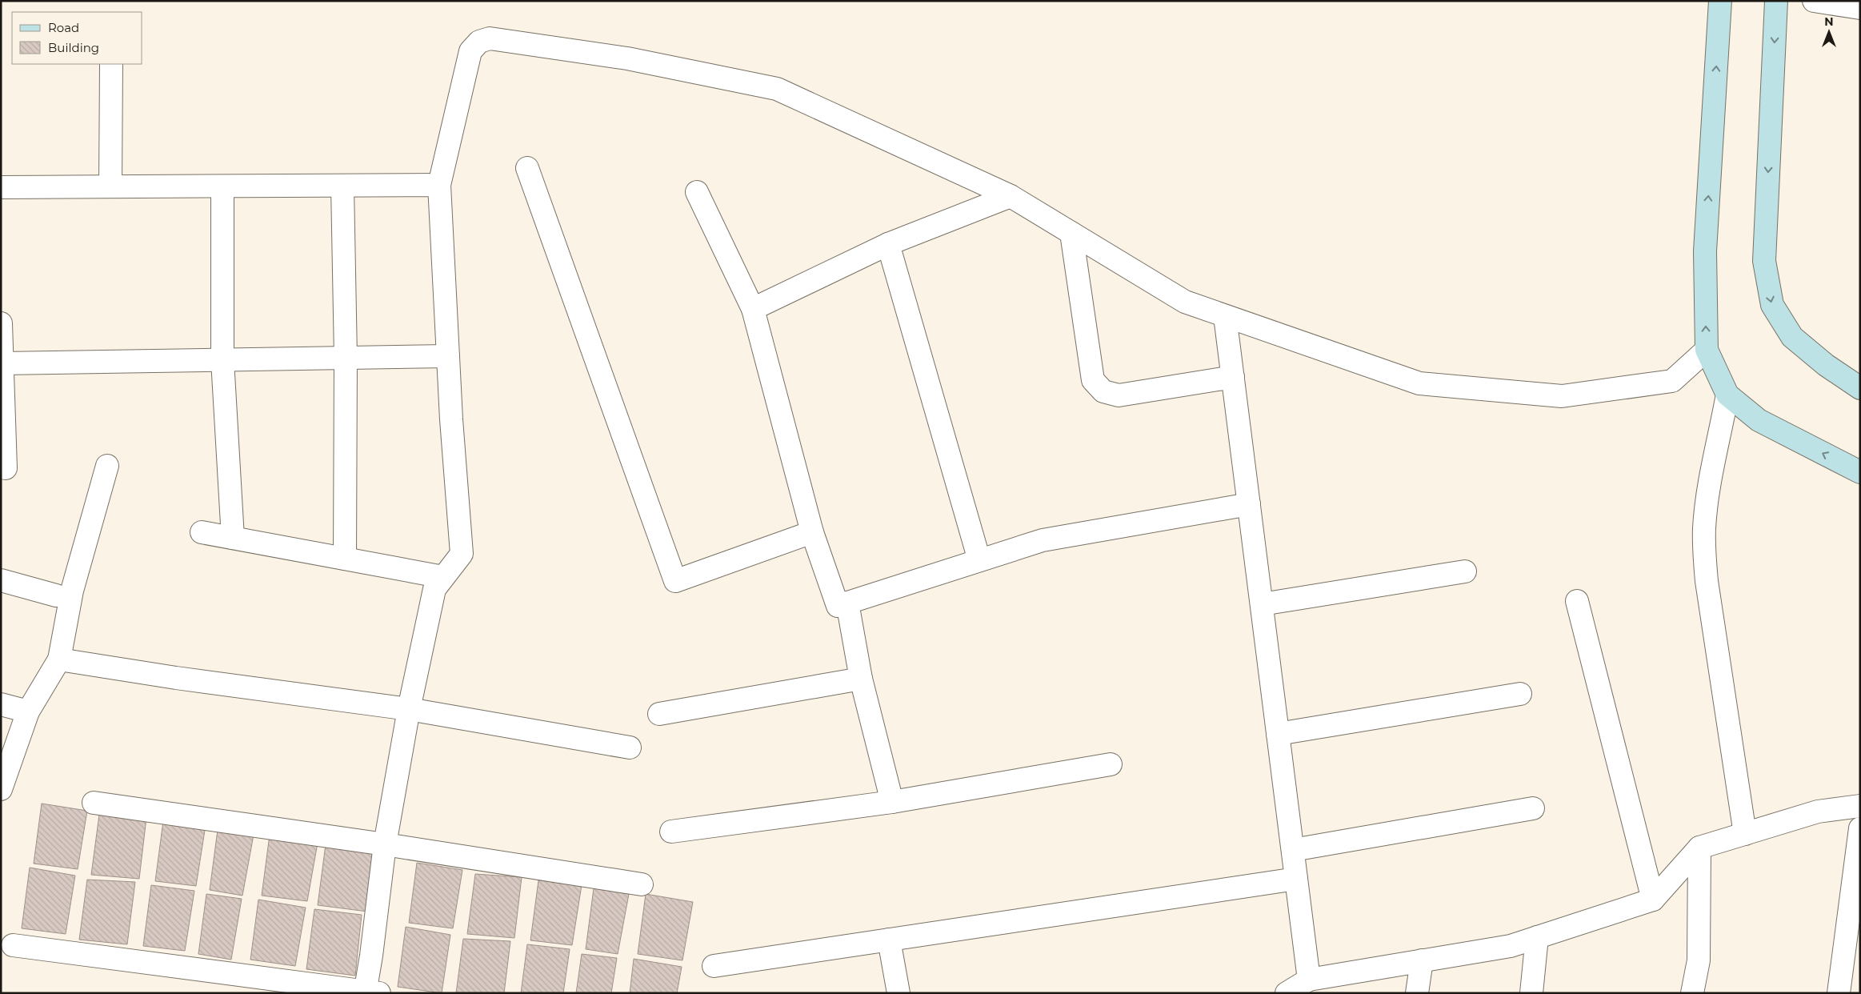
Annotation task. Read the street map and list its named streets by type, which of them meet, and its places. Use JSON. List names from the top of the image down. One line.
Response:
{"legend":["Road","Building"],"north":"top"}
